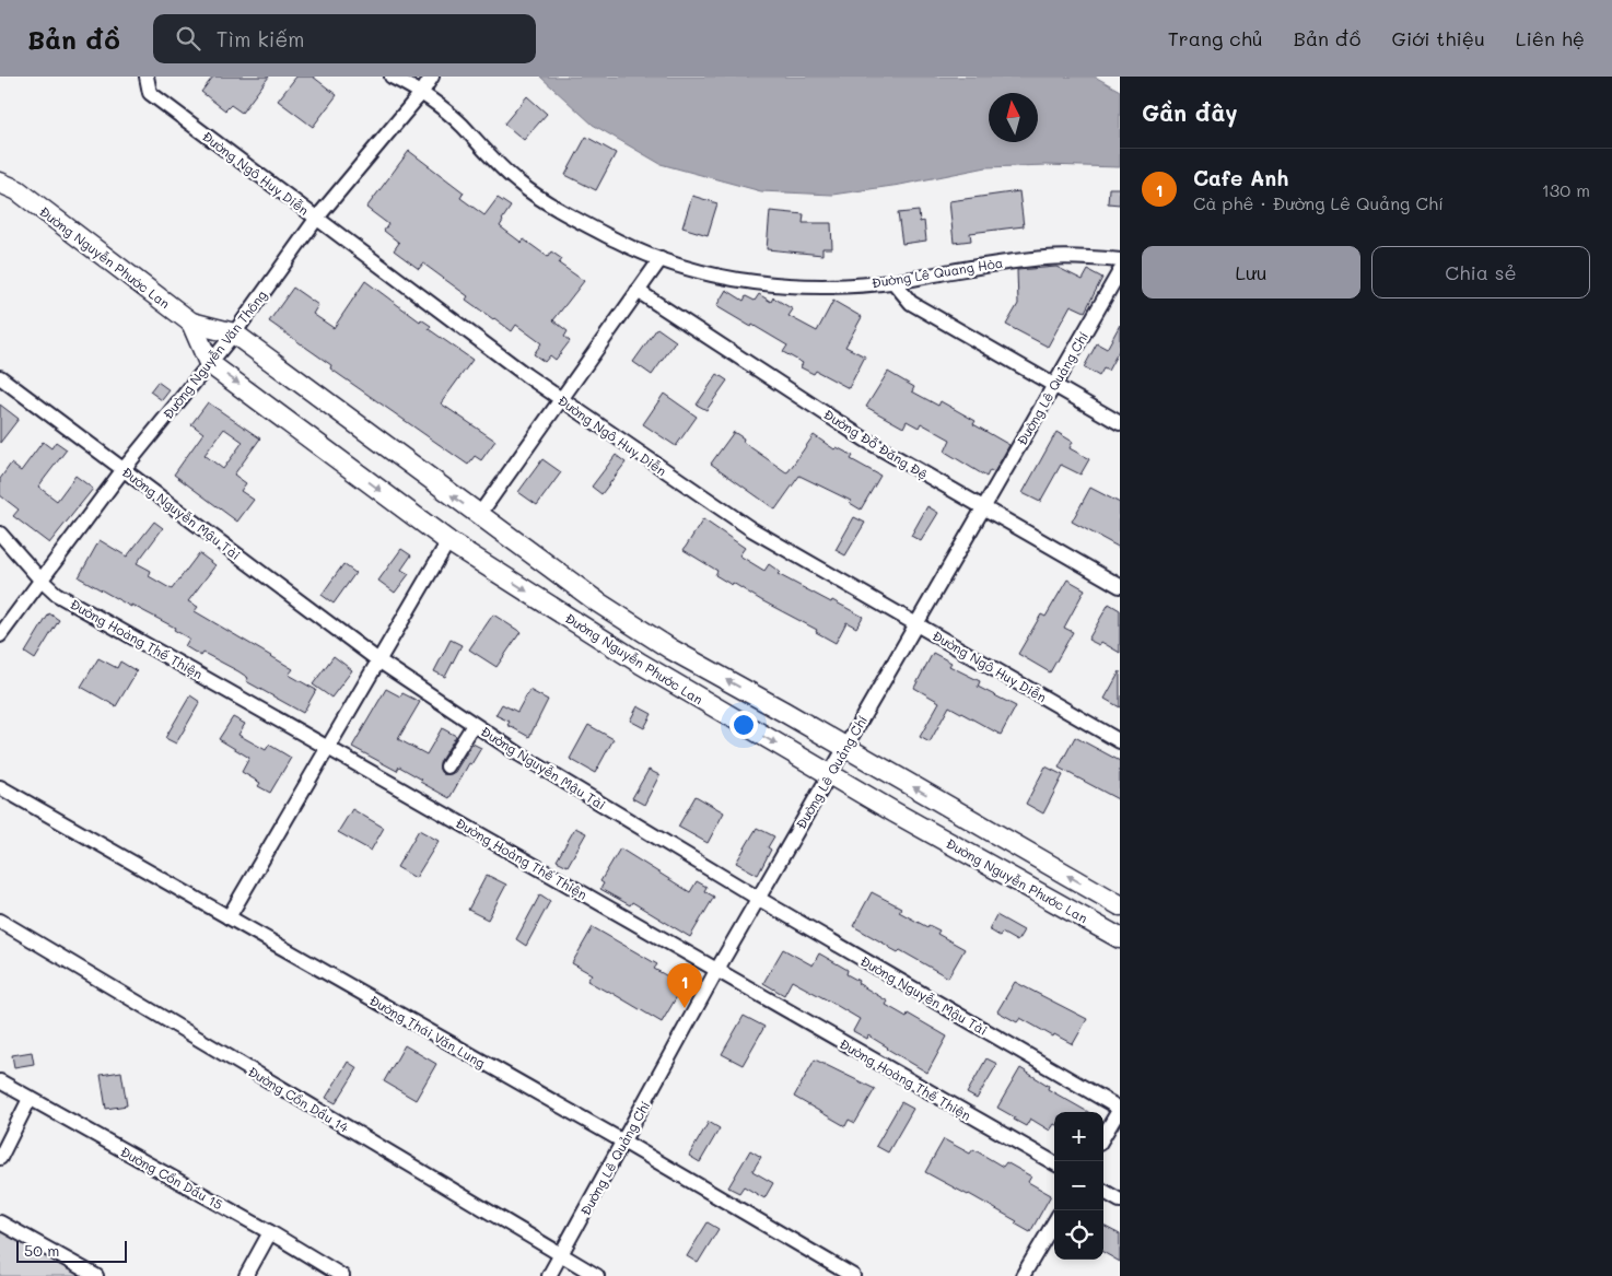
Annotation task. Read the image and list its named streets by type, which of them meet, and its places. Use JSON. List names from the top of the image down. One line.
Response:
{"streets":{"main road":["Đường Nguyễn Phước Lan"],"street":["Đường Ngô Huy Diễn","Đường Lê Quang Hòa","Đường Nguyễn Văn Thông","Đường Lê Quảng Chí","Đường Đỗ Đăng Đệ","Đường Nguyễn Mậu Tài","Đường Hoàng Thế Thiện","Đường Thái Văn Lung","Đường Cồn Dầu 14","Đường Cồn Dầu 15"]},"crossings":[["Đường Ngô Huy Diễn","Đường Nguyễn Văn Thông"],["Đường Ngô Huy Diễn","Đường Lê Quảng Chí"],["Đường Nguyễn Phước Lan","Đường Nguyễn Văn Thông"],["Đường Nguyễn Phước Lan","Đường Lê Quảng Chí"],["Đường Lê Quang Hòa","Đường Nguyễn Văn Thông"],["Đường Nguyễn Văn Thông","Đường Nguyễn Mậu Tài"],["Đường Nguyễn Văn Thông","Đường Hoàng Thế Thiện"],["Đường Lê Quảng Chí","Đường Đỗ Đăng Đệ"],["Đường Lê Quảng Chí","Đường Nguyễn Mậu Tài"],["Đường Lê Quảng Chí","Đường Hoàng Thế Thiện"],["Đường Lê Quảng Chí","Đường Thái Văn Lung"],["Đường Lê Quảng Chí","Đường Cồn Dầu 14"]],"scale_bar":"50 m","north":"top","page":{"header":"Bản đồ","search":"Tìm kiếm","nav":["Trang chủ","Bản đồ","Giới thiệu","Liên hệ"],"heading":"Gần đây","list":[{"mark":"1","name":"Cafe Anh","note":"Cà phê · Đường Lê Quảng Chí","value":"130 m"}],"buttons":["Lưu","Chia sẻ"],"pins":"1","map_buttons":["+","−"],"scale":"50 m"}}
